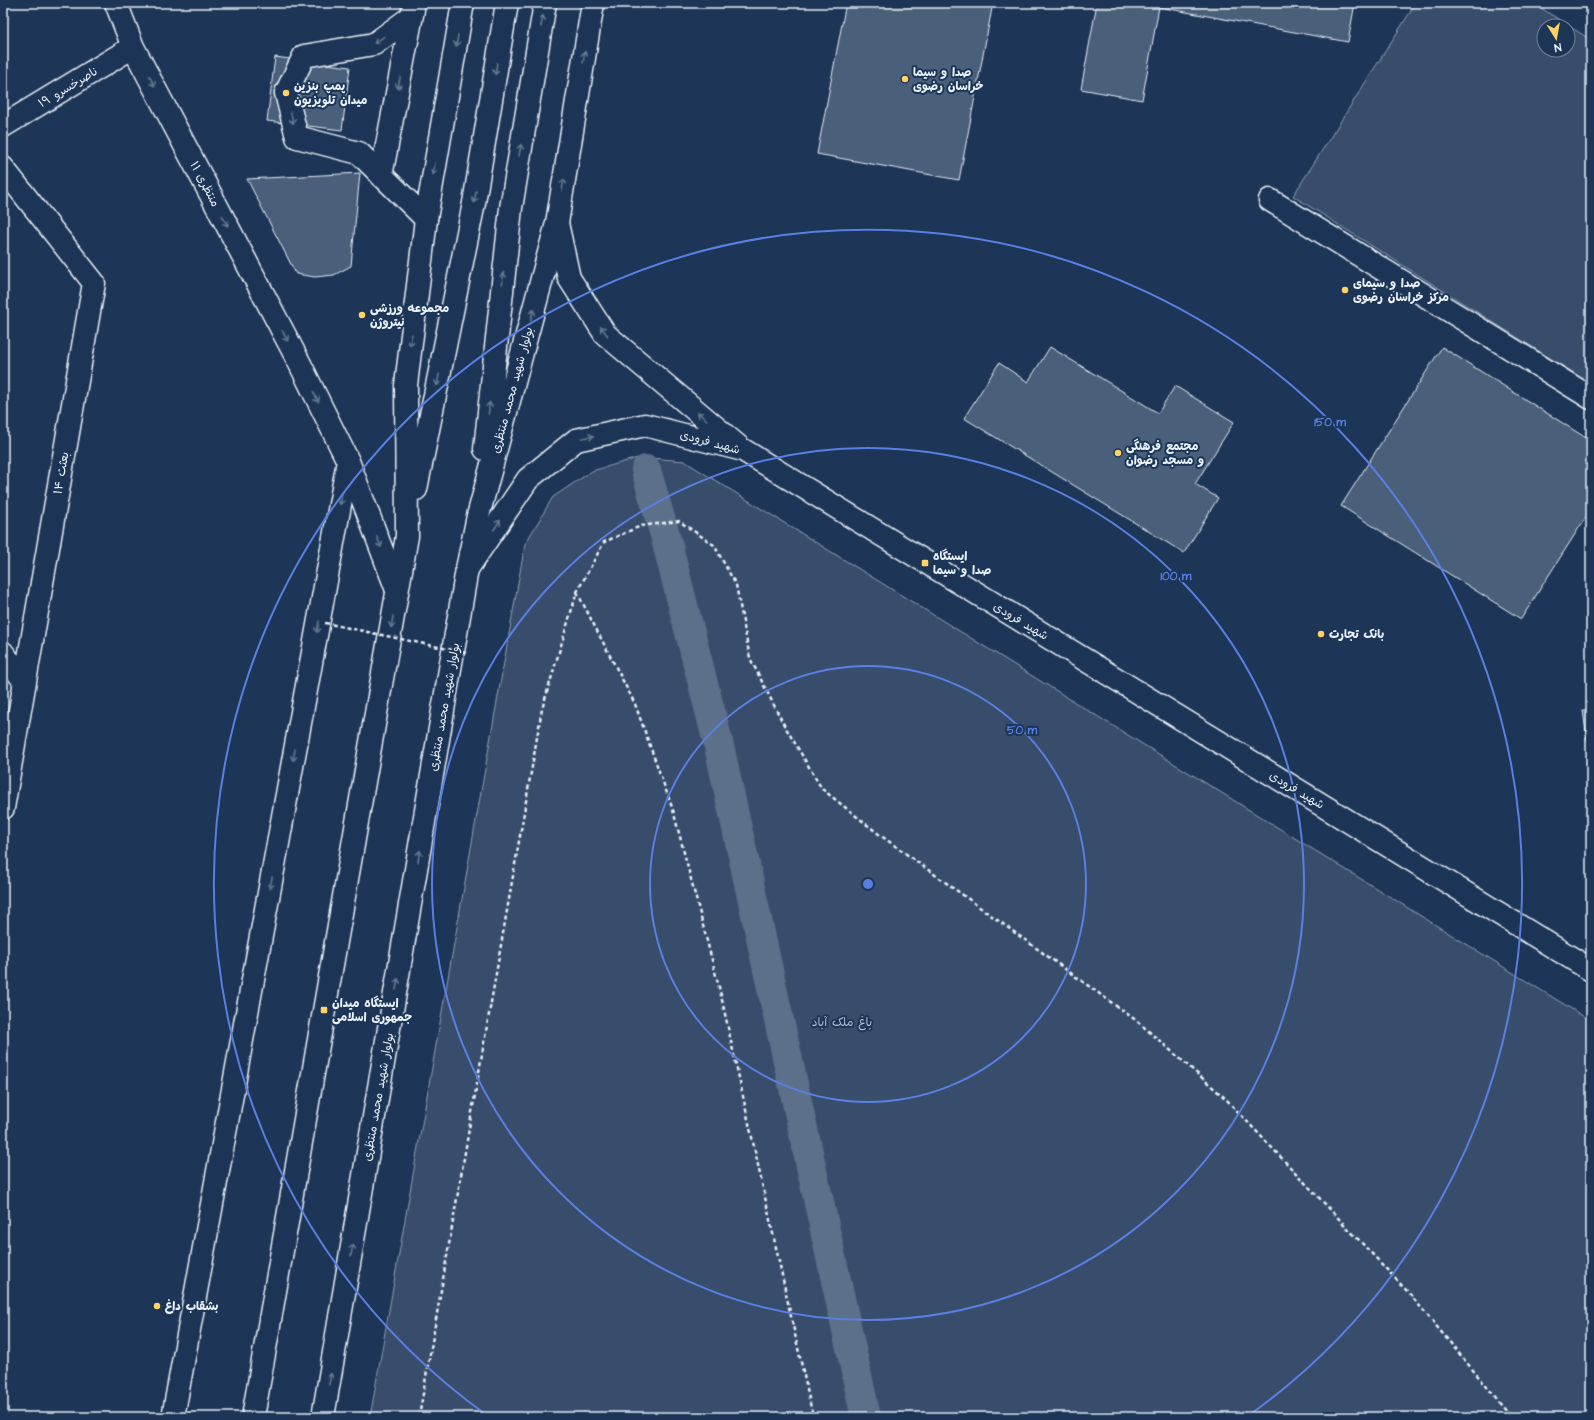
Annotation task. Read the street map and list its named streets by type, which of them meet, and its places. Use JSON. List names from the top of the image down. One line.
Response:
{"streets":{"street":["ناصرخسرو ۱۹","منتظری ۱۱","بولوار شهید محمد منتظری","شهید فرودی","بعثت ۱۴"]},"crossings":[["ناصرخسرو ۱۹","منتظری ۱۱"],["بولوار شهید محمد منتظری","شهید فرودی"]],"one_way":["منتظری ۱۱"],"parks":["باغ ملک آباد"],"places":{"other":["صدا و سیما خراسان رضوی","پمپ بنزین میدان تلویزیون","صدا و سیمای مرکز خراسان رضوی","مجموعه ورزشی نیتروژن","مجتمع فرهنگی و مسجد رضوان","بانک تجارت","بشقاب داغ"],"transit":["ایستگاه صدا و سیما","ایستگاه میدان جمهوری اسلامی"]},"north":"bottom","rings":["150 m","100 m","50 m"]}
